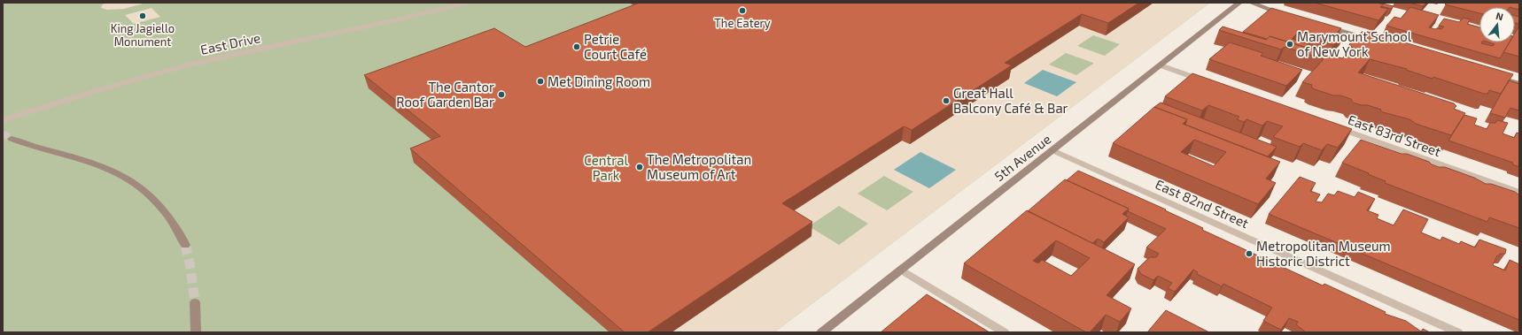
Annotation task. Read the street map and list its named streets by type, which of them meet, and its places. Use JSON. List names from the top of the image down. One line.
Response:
{"streets":{"main road":["5th Avenue"],"street":["East Drive","East 83rd Street","East 82nd Street"]},"crossings":[["5th Avenue","East 82nd Street"]],"parks":["Central Park"],"places":["The Eatery","King Jagiello Monument","Marymount School of New York","Petrie Court Café","Met Dining Room","The Cantor Roof Garden Bar","Great Hall Balcony Café & Bar","The Metropolitan Museum of Art","Metropolitan Museum Historic District"],"north":"top"}
